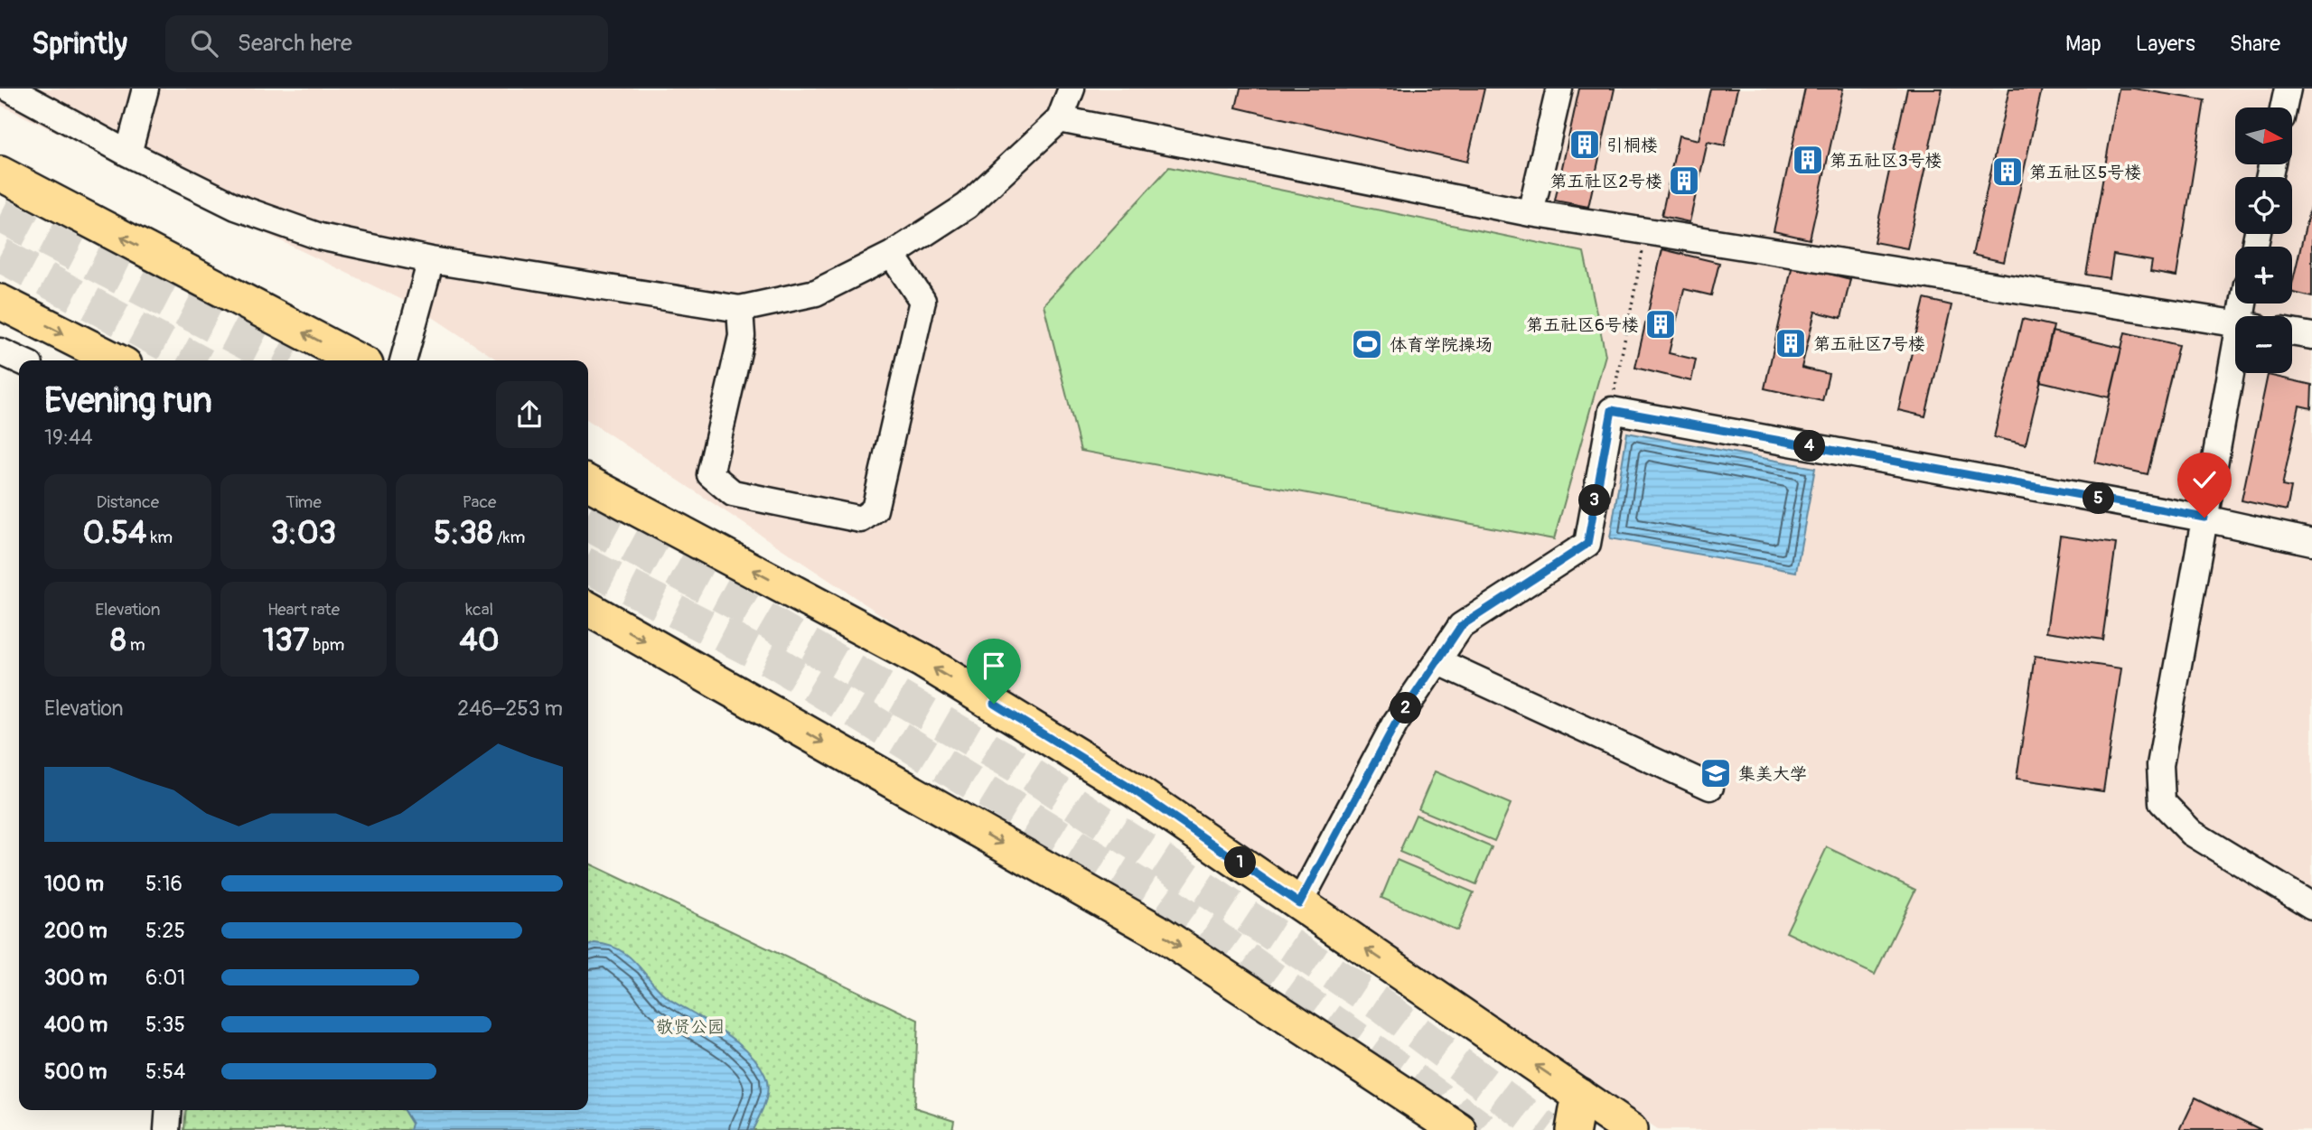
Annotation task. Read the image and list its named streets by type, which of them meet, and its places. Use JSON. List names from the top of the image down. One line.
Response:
{"parks":["敬贤公园"],"places":{"building":["引桐楼","第五社区3号楼","第五社区5号楼","第五社区2号楼","第五社区6号楼","第五社区7号楼"],"sports":["体育学院操场"],"school or university":["集美大学"]},"north":"right","page":{"header":"Sprintly","search":"Search here","nav":["Map","Layers","Share"],"map_buttons":["+","−"],"heading":["Evening run","19:44"],"pins":["4","5","3","2","1"],"stats":[["Distance","0.54 km"],["Time","3:03"],["Pace","5:38 /km"],["Elevation","8 m"],["Heart rate","137 bpm"],["kcal","40"]],"chart":["Elevation","246–253 m"],"list":[{"name":"100 m","note":"5:16"},{"name":"200 m","note":"5:25"},{"name":"300 m","note":"6:01"},{"name":"400 m","note":"5:35"},{"name":"500 m","note":"5:54"}]}}
